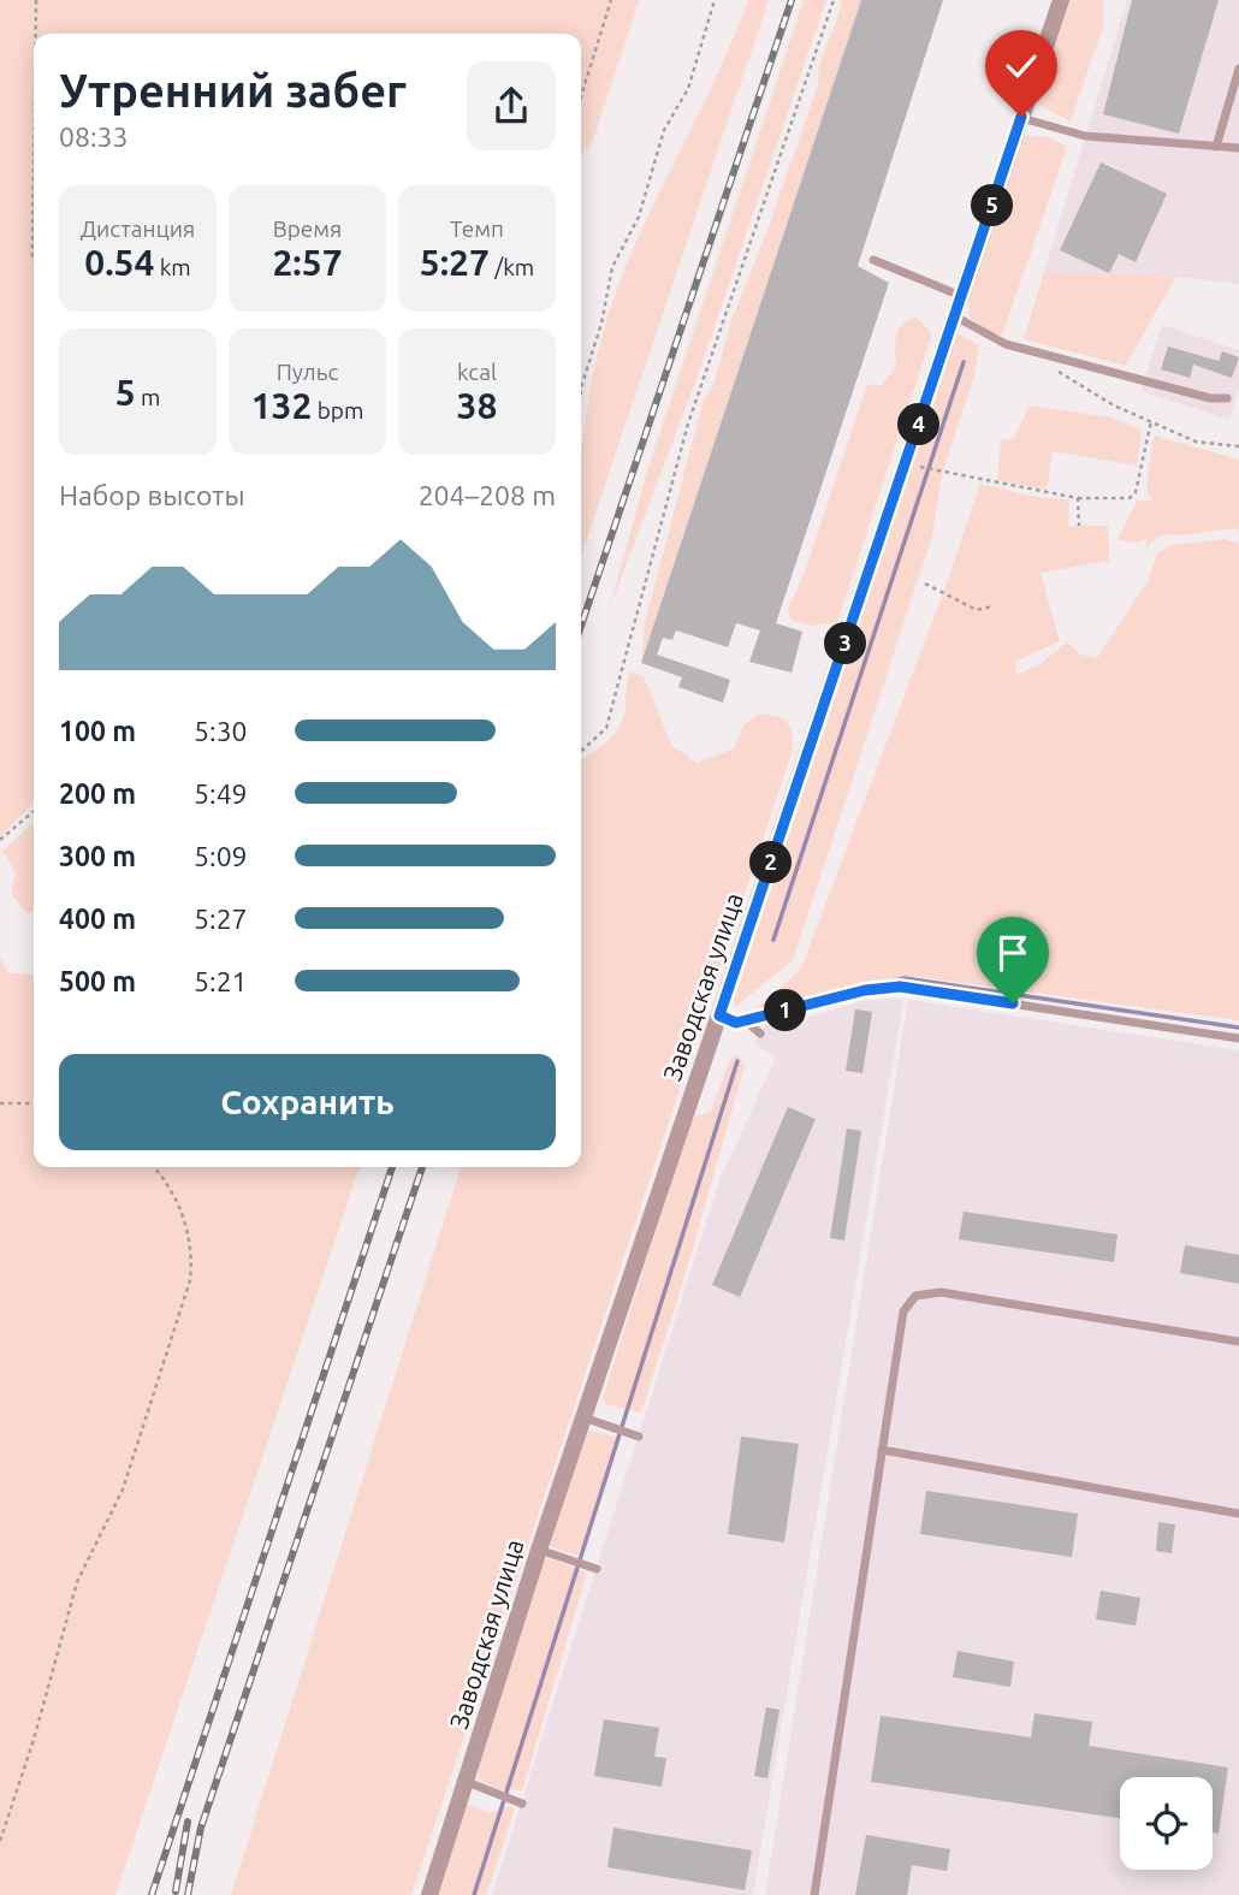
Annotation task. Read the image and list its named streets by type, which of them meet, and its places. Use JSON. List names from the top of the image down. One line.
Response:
{"streets":{"street":["Заводская улица"]},"page":{"heading":["Утренний забег","08:33"],"stats":[["Дистанция","0.54 km"],["Время","2:57"],["Темп","5:27 /km"],["5 m"],["Пульс","132 bpm"],["kcal","38"]],"pins":["5","4","3","2","1"],"chart":["Набор высоты","204–208 m"],"list":[{"name":"100 m","note":"5:30"},{"name":"200 m","note":"5:49"},{"name":"300 m","note":"5:09"},{"name":"400 m","note":"5:27"},{"name":"500 m","note":"5:21"}],"buttons":"Сохранить"}}
